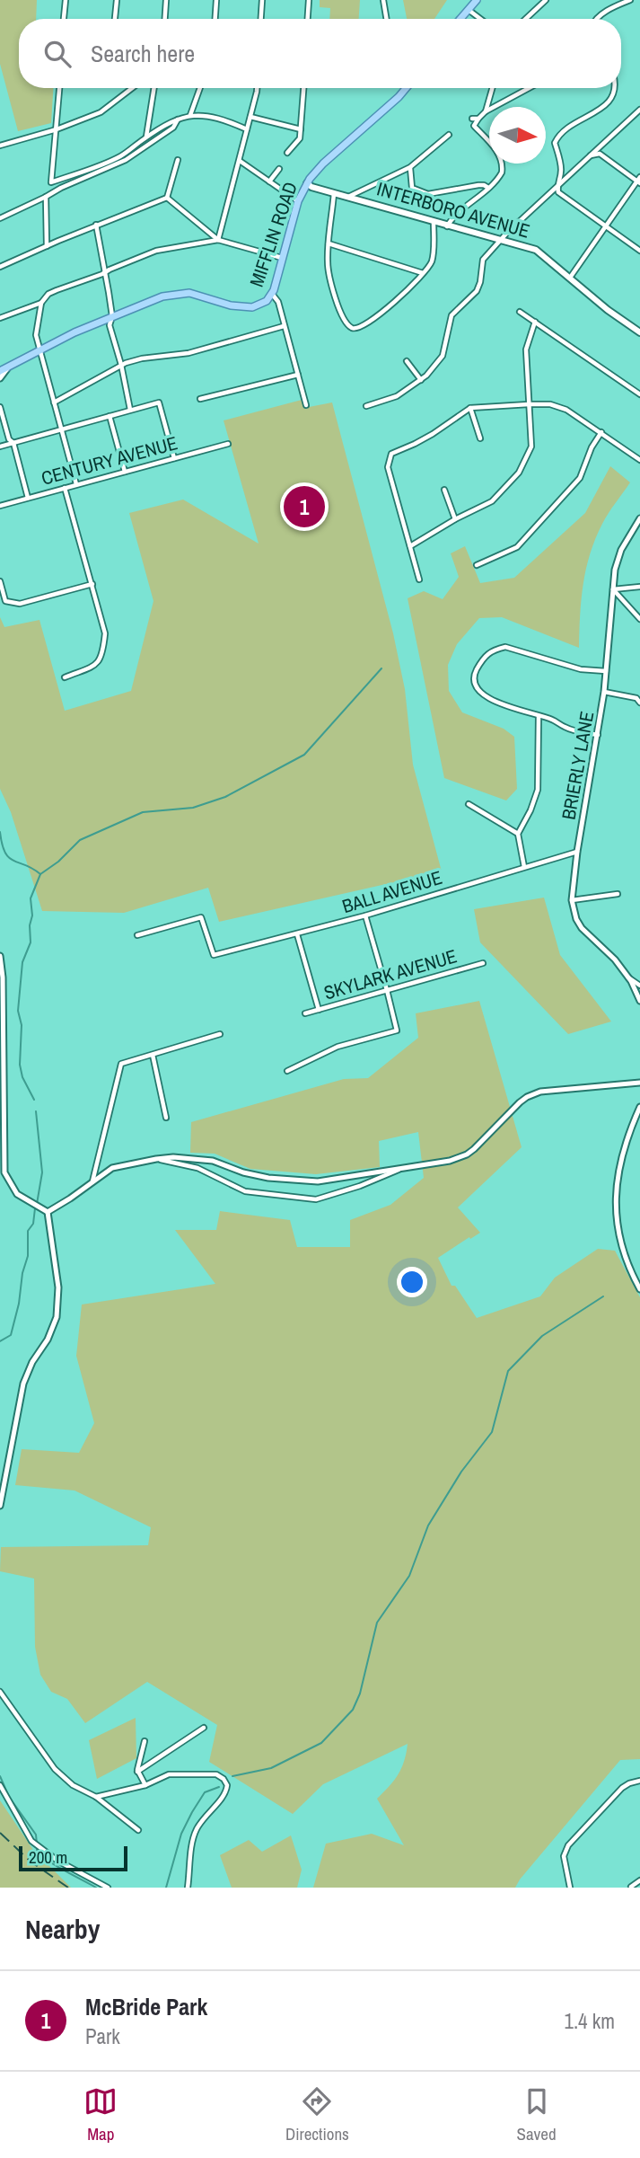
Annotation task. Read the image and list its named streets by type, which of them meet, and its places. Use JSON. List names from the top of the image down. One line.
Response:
{"streets":{"main road":["INTERBORO AVENUE","MIFFLIN ROAD"],"street":["CENTURY AVENUE","BRIERLY LANE","BALL AVENUE","SKYLARK AVENUE"]},"crossings":[["INTERBORO AVENUE","MIFFLIN ROAD"],["BRIERLY LANE","BALL AVENUE"]],"scale_bar":"200 m","north":"right","page":{"search":"Search here","pins":"1","scale":"200 m","heading":"Nearby","list":[{"mark":"1","name":"McBride Park","note":"Park","value":"1.4 km"}],"nav":["Map","Directions","Saved"]}}
